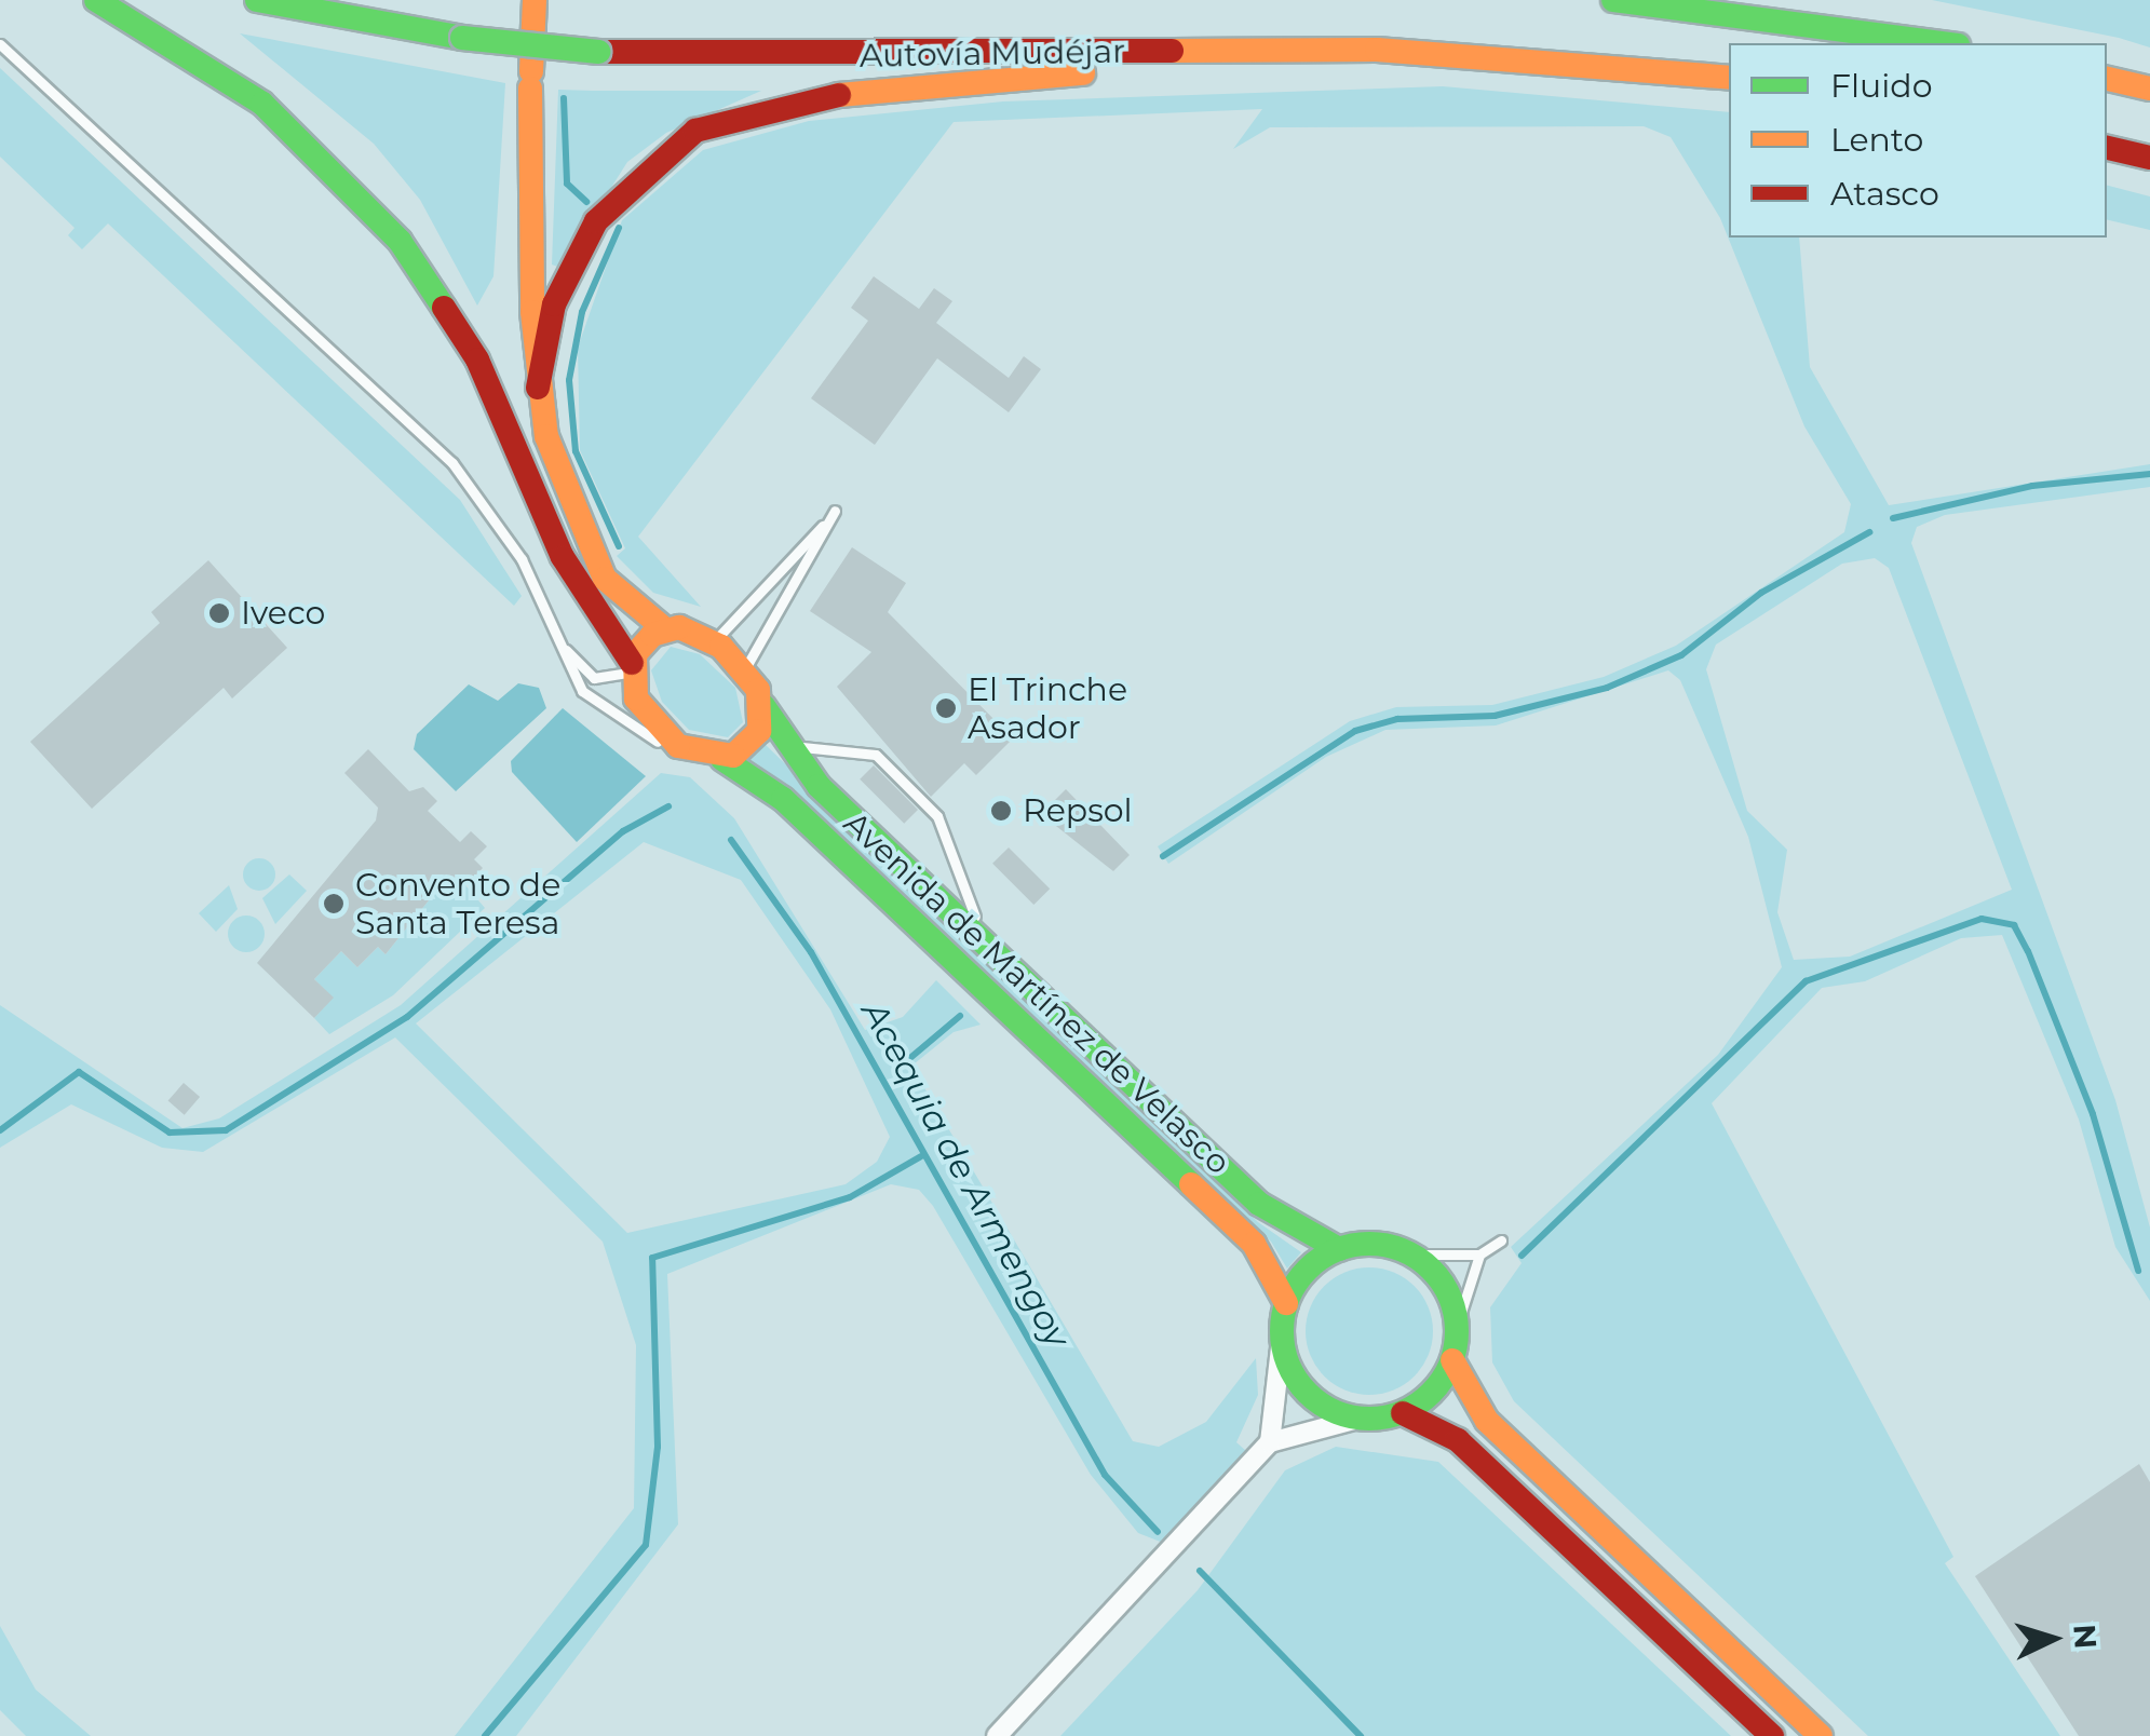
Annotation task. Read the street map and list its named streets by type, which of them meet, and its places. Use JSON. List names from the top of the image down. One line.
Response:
{"streets":{"highway":["Autovía Mudéjar","Avenida de Martínez de Velasco"]},"water":["Acequia de Armengoy"],"places":["Iveco","El Trinche Asador","Repsol","Convento de Santa Teresa"],"legend":["Fluido","Lento","Atasco"],"north":"right"}
